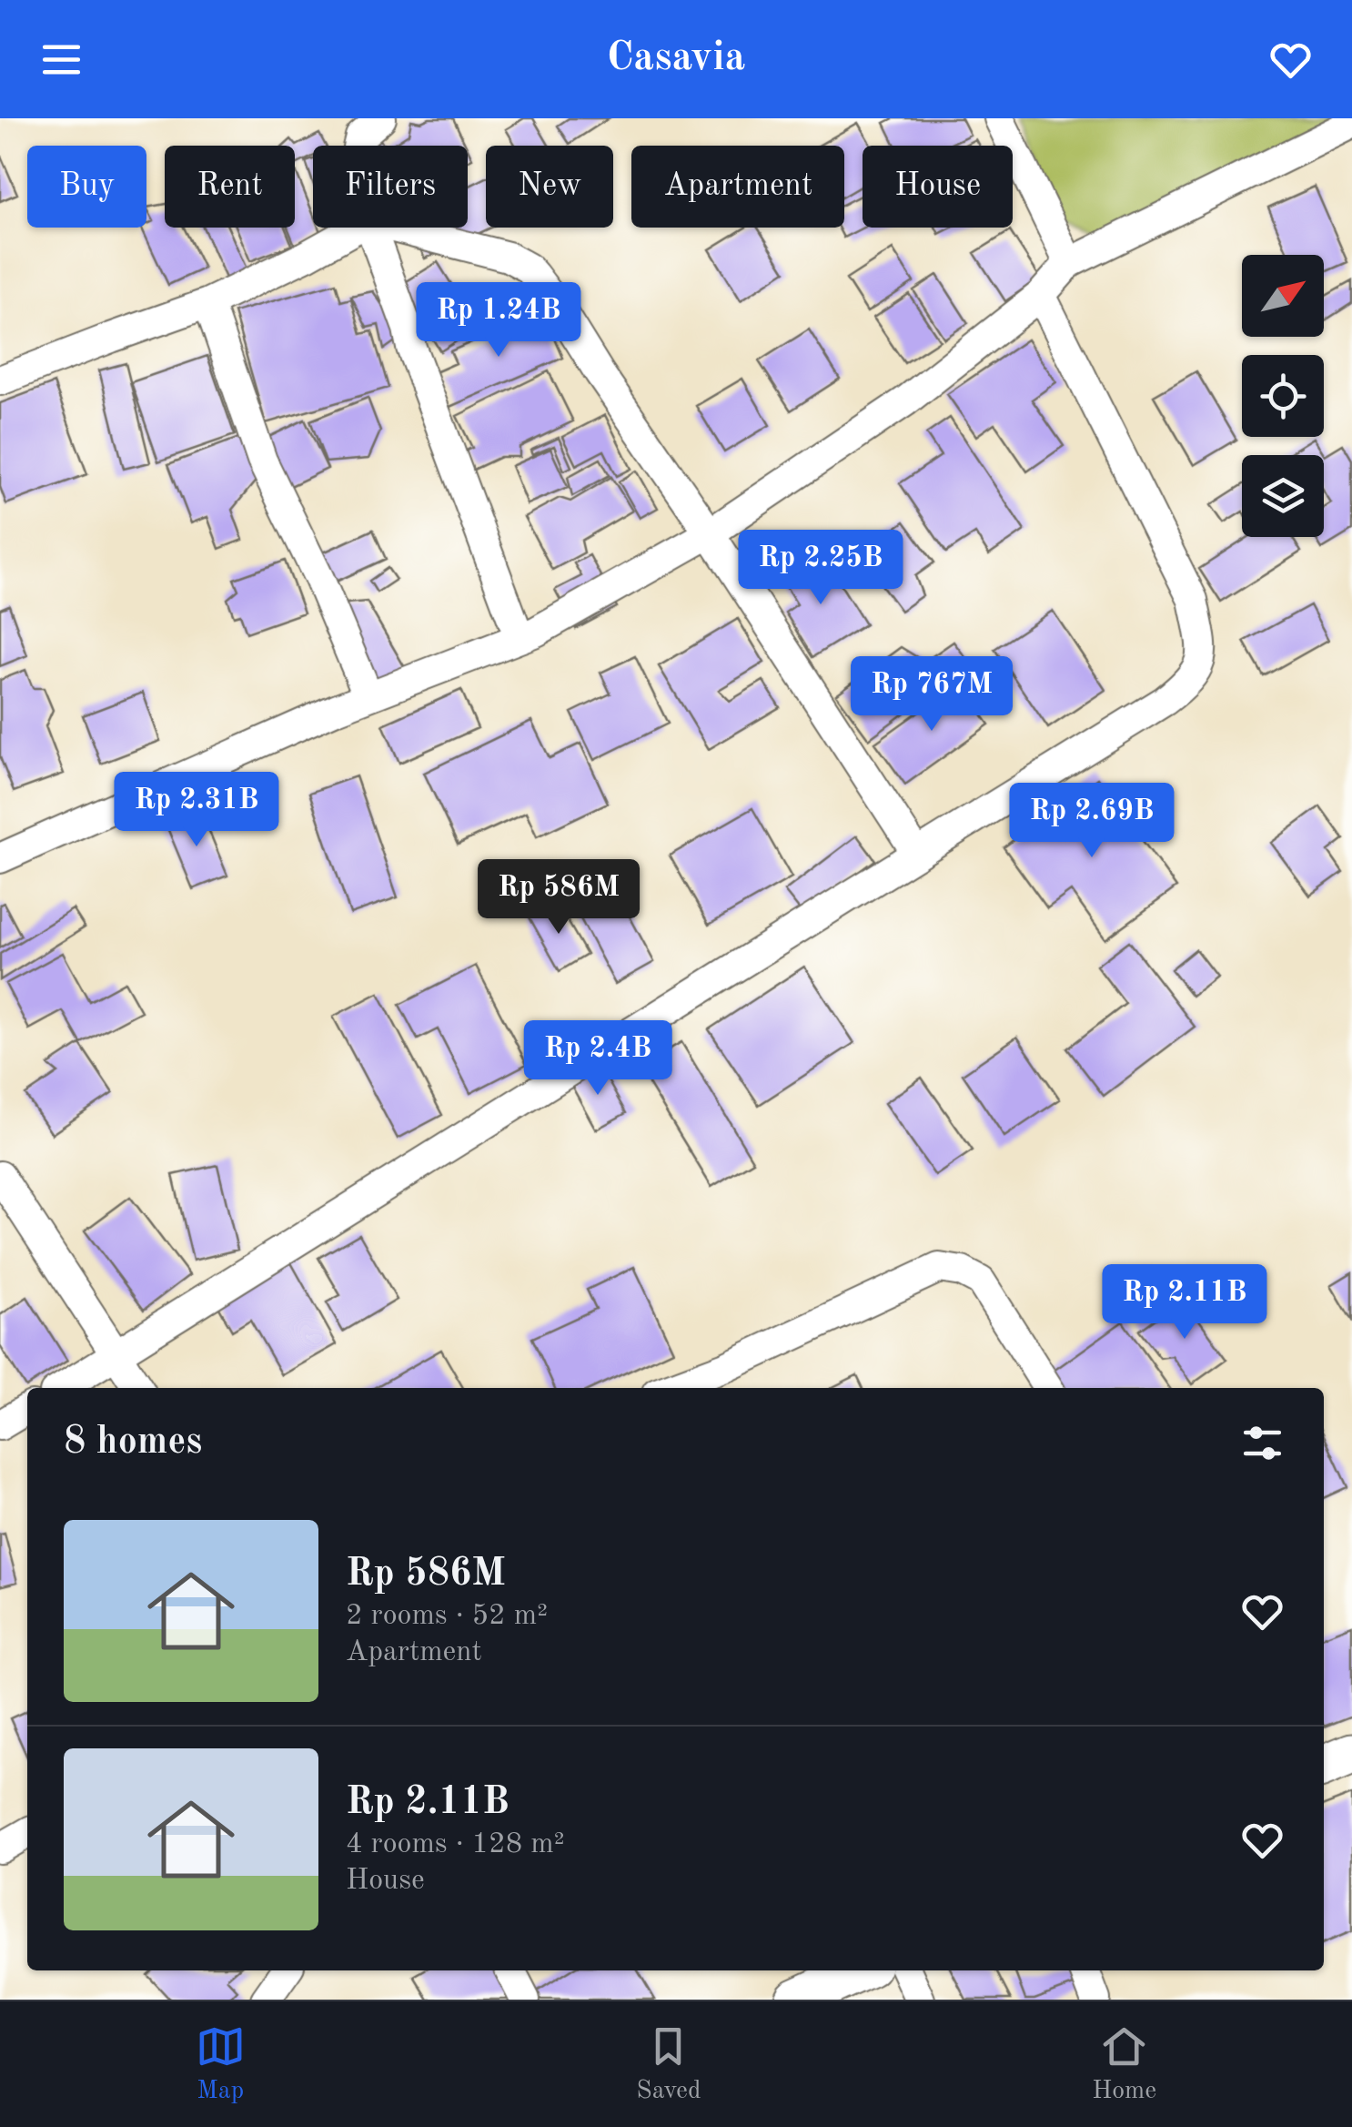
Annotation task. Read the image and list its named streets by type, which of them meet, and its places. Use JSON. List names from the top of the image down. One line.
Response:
{"north":"top right","page":{"header":"Casavia","chip":["Buy","Rent","Filters","New","Apartment","House"],"price":["Rp 1.24B","Rp 2.25B","Rp 767M","Rp 2.31B","Rp 2.69B","Rp 586M","Rp 2.4B","Rp 2.11B"],"heading":"8 homes","list":[{"name":"Rp 586M","note":"2 rooms · 52 m² · Apartment"},{"name":"Rp 2.11B","note":"4 rooms · 128 m² · House"}],"tabs":["Map","Saved","Home"]}}
